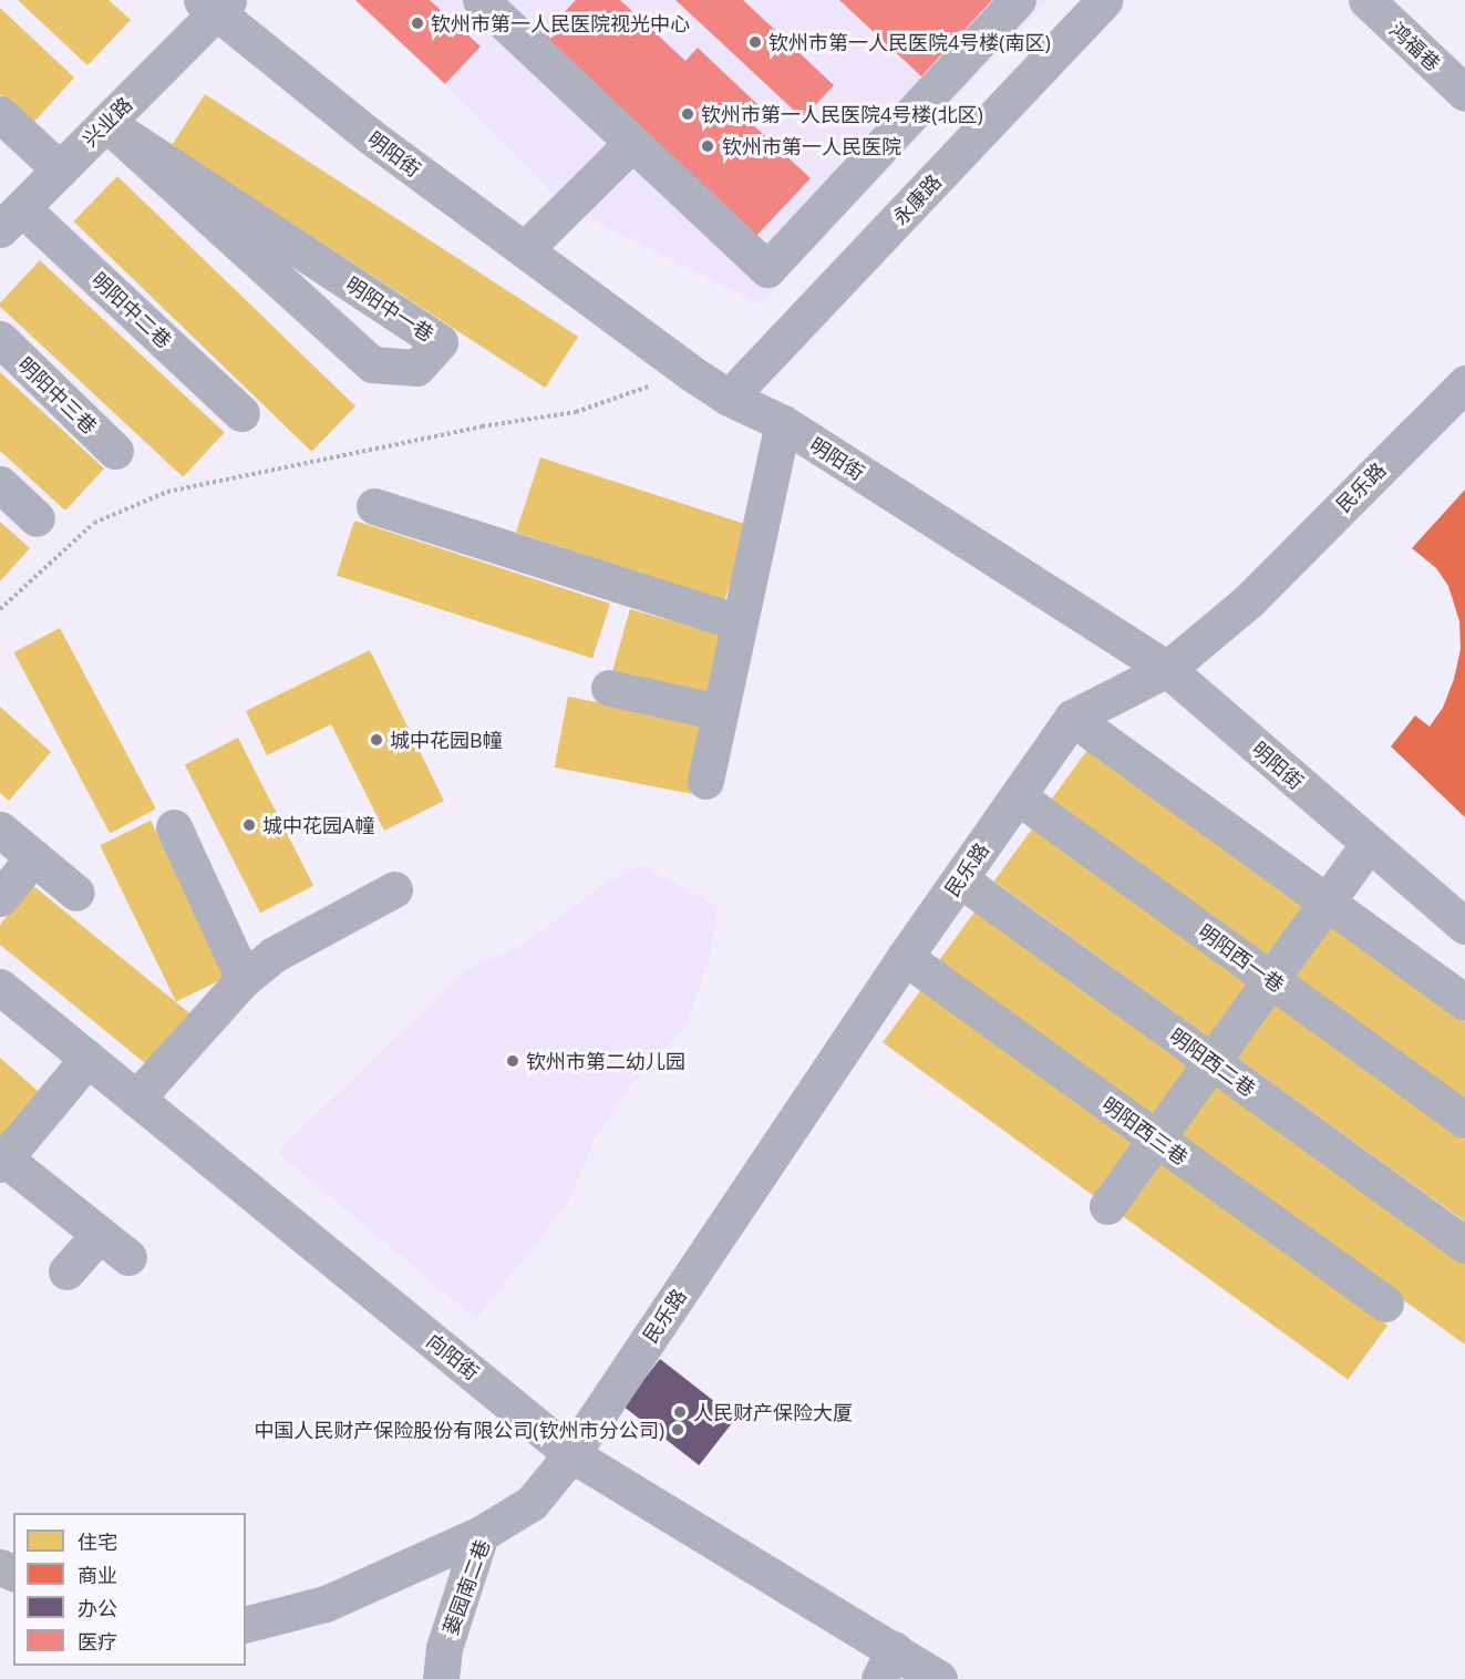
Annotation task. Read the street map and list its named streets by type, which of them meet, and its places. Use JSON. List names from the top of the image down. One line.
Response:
{"streets":{"street":["鸿福巷","兴业路","明阳街","永康路","明阳中一巷","明阳中二巷","明阳中三巷","民乐路","明阳西一巷","明阳西二巷","明阳西三巷","向阳街","蒌园南二巷"]},"crossings":[["兴业路","明阳街"],["兴业路","明阳中一巷"],["兴业路","明阳中二巷"],["明阳街","永康路"],["明阳街","民乐路"],["民乐路","明阳西一巷"],["民乐路","明阳西二巷"],["民乐路","明阳西三巷"],["民乐路","向阳街"],["民乐路","蒌园南二巷"],["向阳街","蒌园南二巷"]],"places":["钦州市第一人民医院视光中心","钦州市第一人民医院4号楼(南区)","钦州市第一人民医院4号楼(北区)","钦州市第一人民医院","城中花园B幢","城中花园A幢","钦州市第二幼儿园","人民财产保险大厦","中国人民财产保险股份有限公司(钦州市分公司)"],"legend":["住宅","商业","办公","医疗"]}
